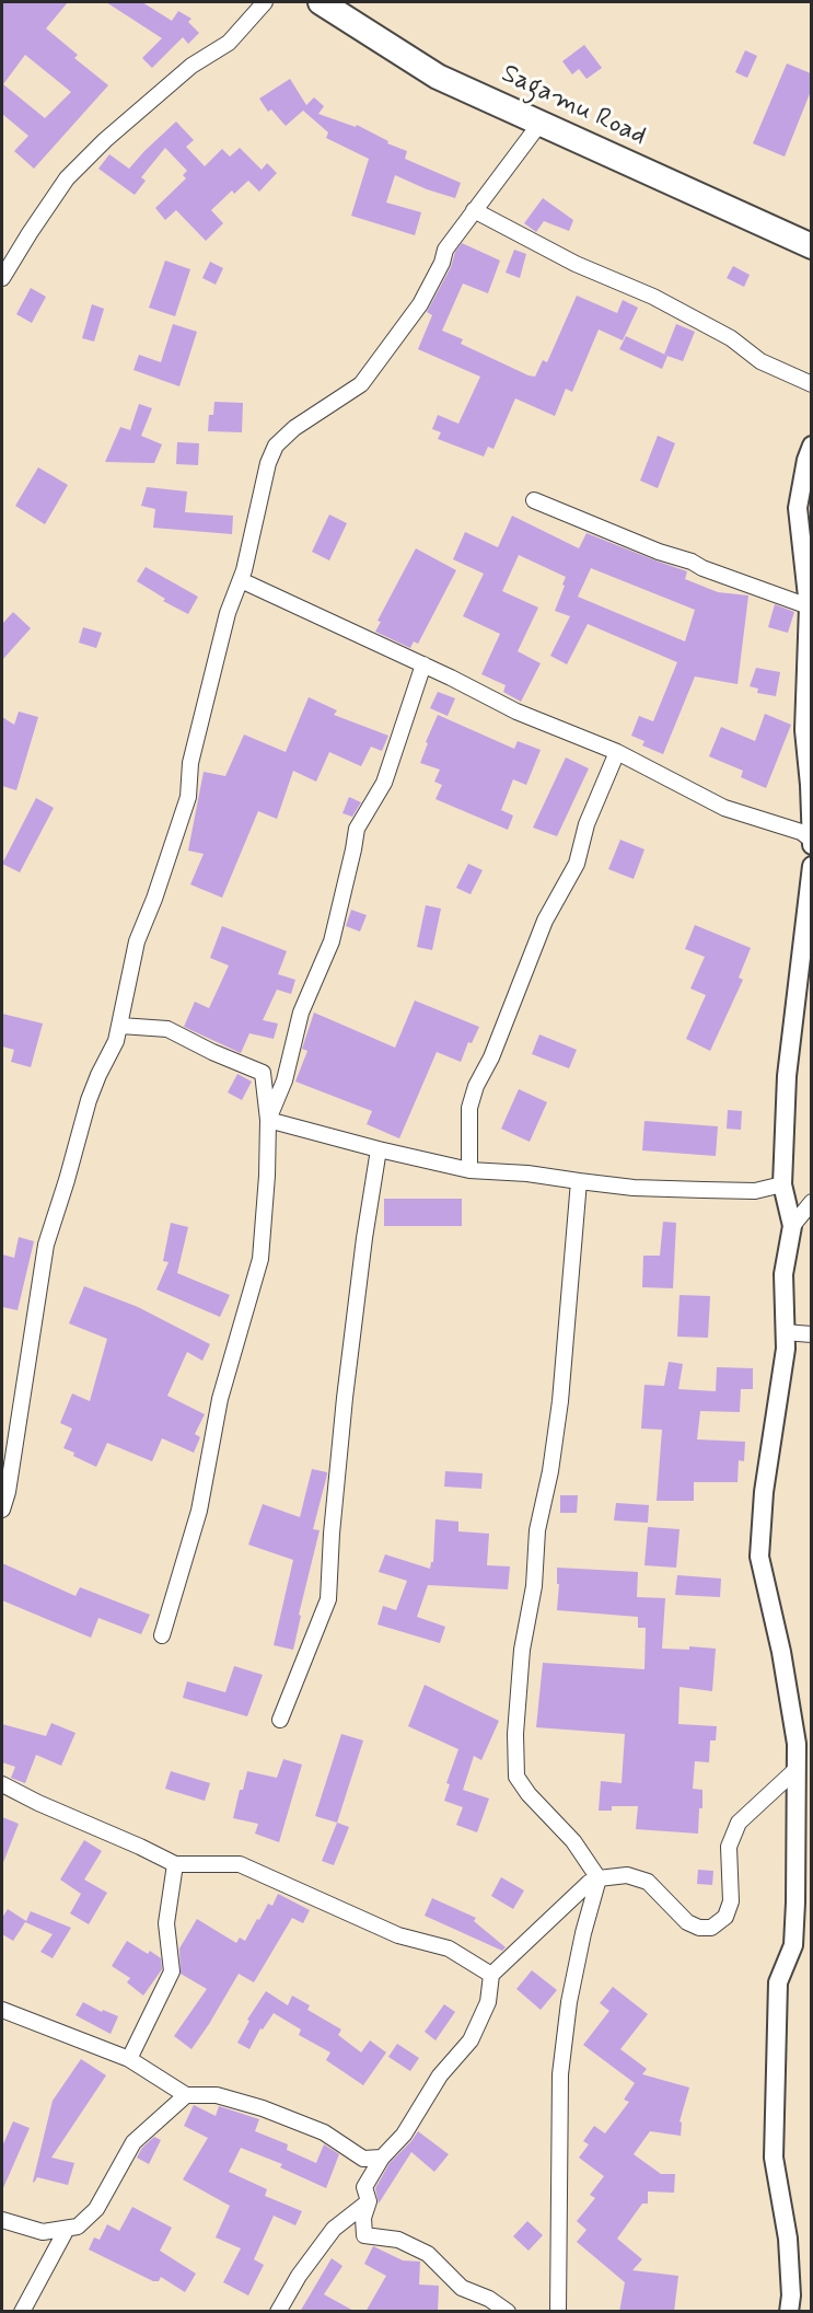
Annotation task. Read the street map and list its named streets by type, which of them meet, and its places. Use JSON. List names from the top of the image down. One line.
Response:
{"streets":{"highway":["Sagamu Road"]}}
